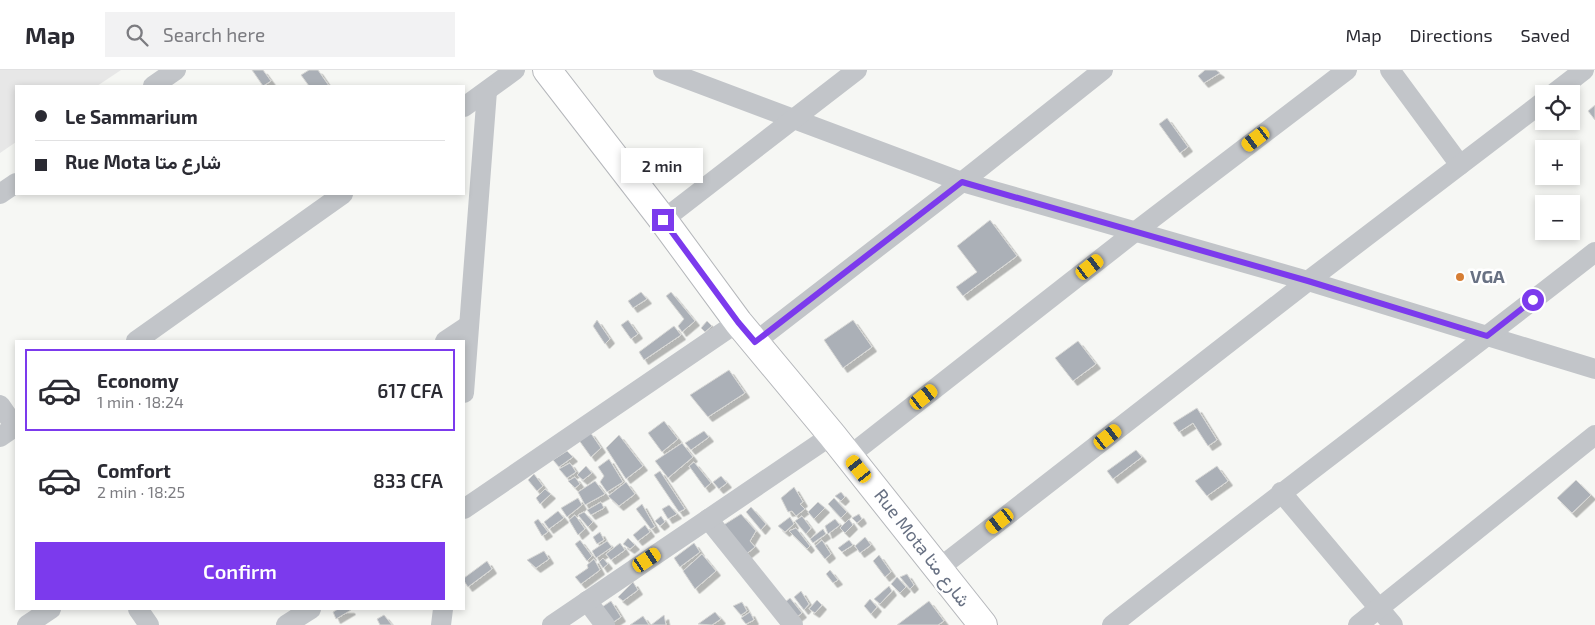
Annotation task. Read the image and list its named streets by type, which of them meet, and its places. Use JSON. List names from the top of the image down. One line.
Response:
{"streets":{"highway":["Rue Mota شارع متا"]},"places":["VGA"],"page":{"header":"Map","search":"Search here","nav":["Map","Directions","Saved"],"map_buttons":["+","−"],"banner":["Le Sammarium","Rue Mota شارع متا"],"bubble":"2 min","list":[{"name":"Economy","note":"1 min · 18:24","value":"617 CFA"},{"name":"Comfort","note":"2 min · 18:25","value":"833 CFA"}],"buttons":"Confirm"}}
